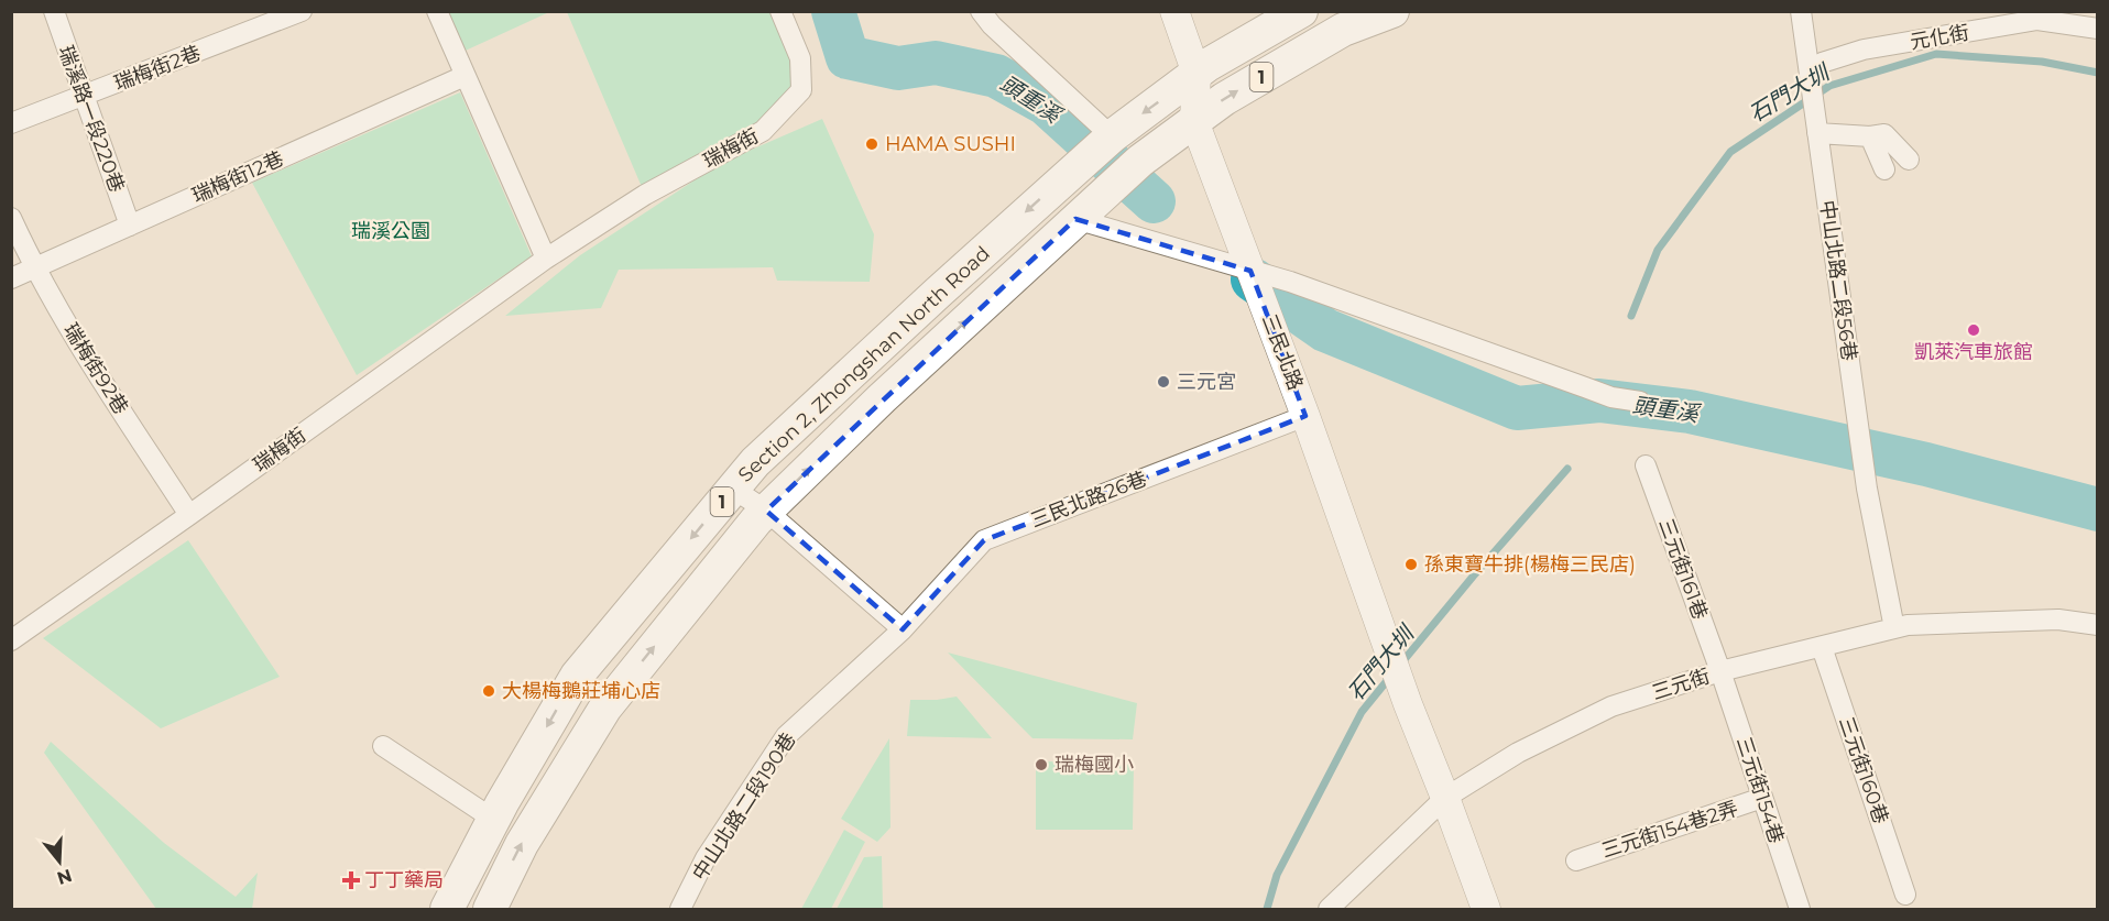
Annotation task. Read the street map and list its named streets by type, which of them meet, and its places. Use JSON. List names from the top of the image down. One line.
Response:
{"streets":{"main road":["1","Section 2, Zhongshan North Road"],"street":["元化街","瑞梅街2巷","瑞溪路一段220巷","瑞梅街","瑞梅街12巷","中山北路二段56巷","三民北路","瑞梅街92巷","三民北路26巷","三元街161巷","三元街","三元街160巷","三元街154巷","中山北路二段190巷","三元街154巷2弄"]},"crossings":[["元化街","中山北路二段56巷"],["瑞梅街2巷","瑞溪路一段220巷"],["1","三民北路"],["1","Section 2, Zhongshan North Road"],["瑞溪路一段220巷","瑞梅街12巷"],["瑞梅街","瑞梅街92巷"],["瑞梅街12巷","瑞梅街92巷"],["中山北路二段56巷","三元街"],["三民北路","Section 2, Zhongshan North Road"],["三民北路","三民北路26巷"],["三民北路","三元街"],["三民北路26巷","中山北路二段190巷"],["三元街161巷","三元街"],["三元街161巷","三元街154巷"],["三元街","三元街160巷"],["三元街","三元街154巷"],["三元街154巷","三元街154巷2弄"]],"water":["石門大圳","頭重溪"],"parks":["瑞溪公園"],"places":{"other":["HAMA SUSHI","凱萊汽車旅館","三元宮","孫東寶牛排(楊梅三民店)","大楊梅鵝莊埔心店","瑞梅國小"],"health":["丁丁藥局"]},"north":"bottom"}
